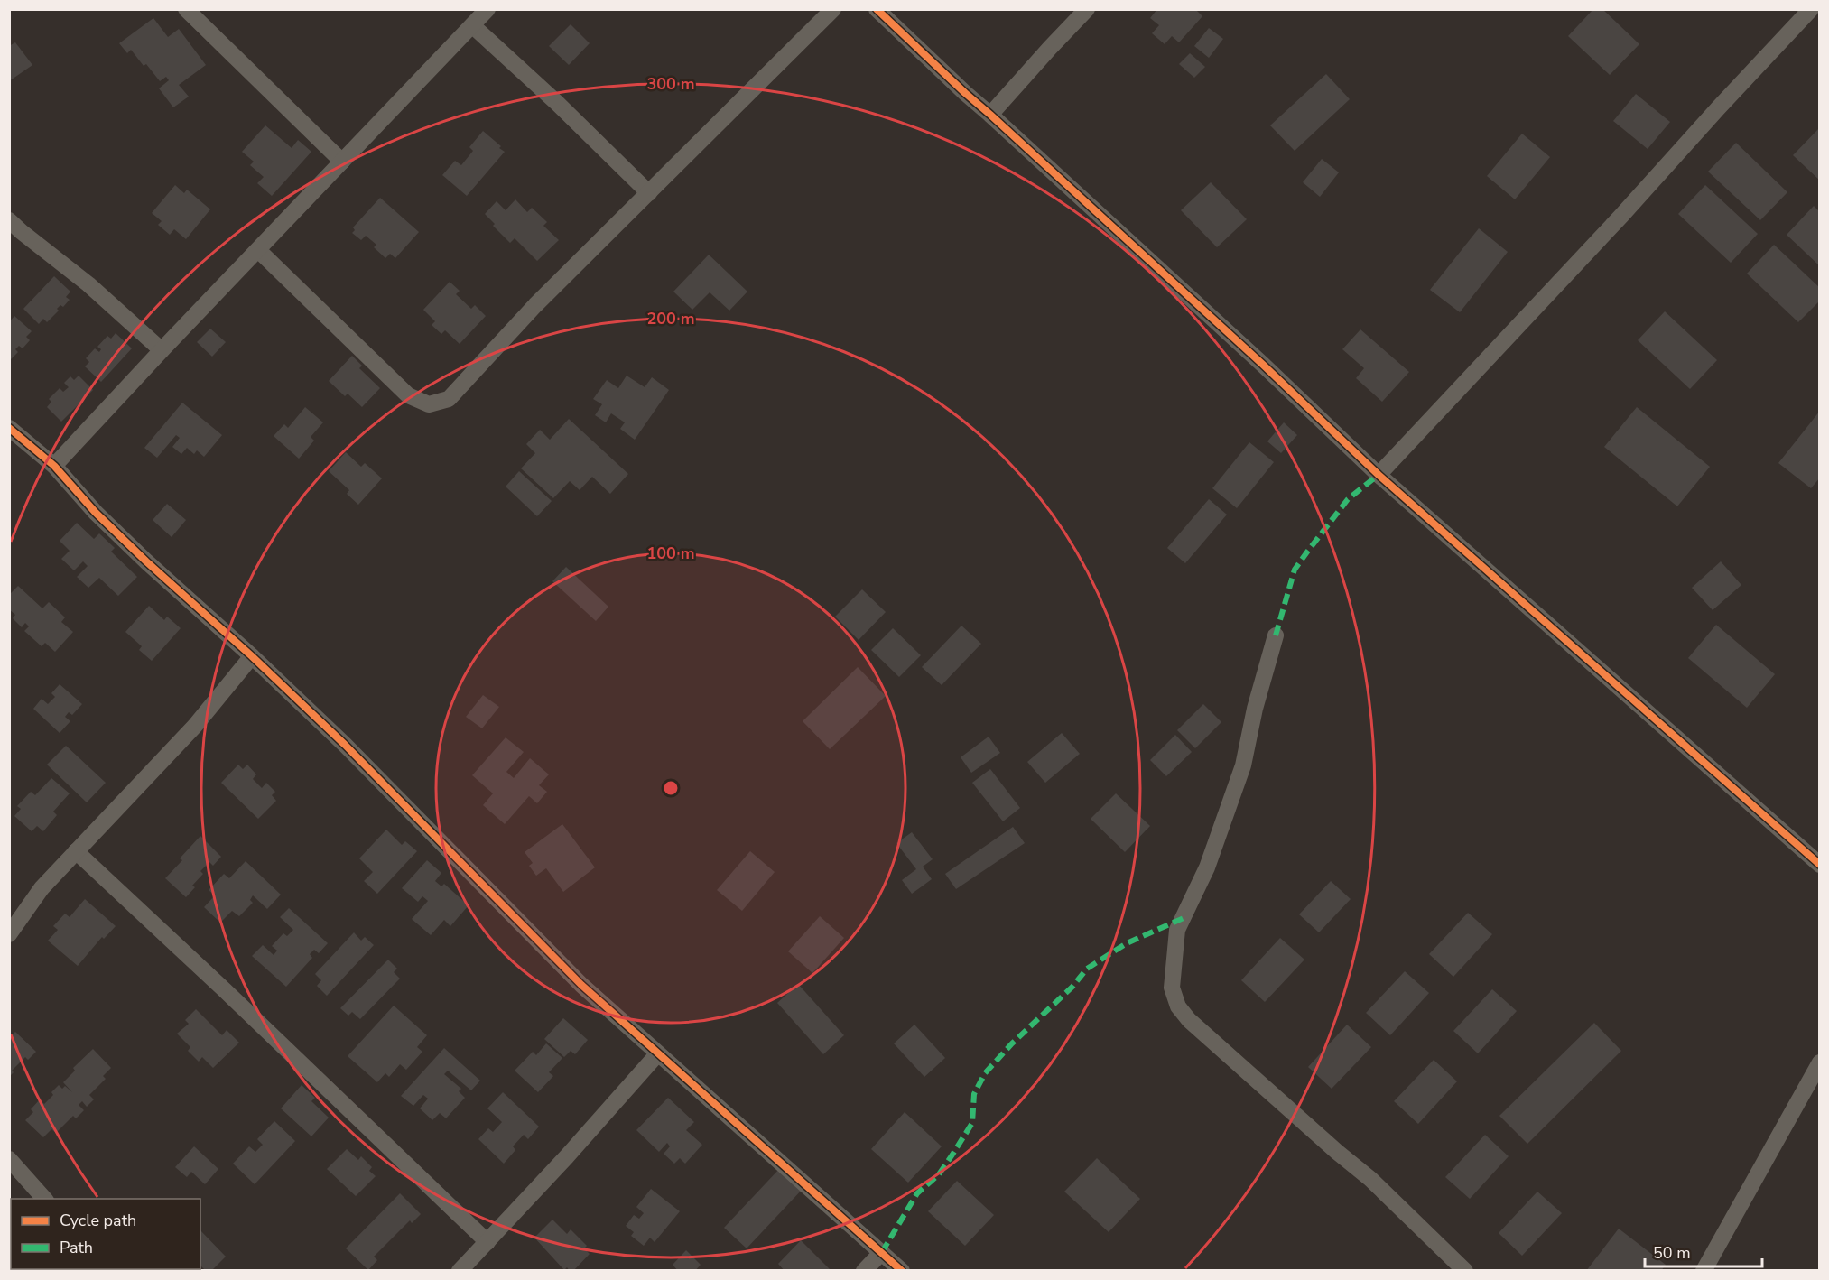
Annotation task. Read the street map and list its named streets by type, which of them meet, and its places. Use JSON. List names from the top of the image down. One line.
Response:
{"legend":["Cycle path","Path"],"scale_bar":"50 m","rings":["300 m","200 m","100 m"]}
